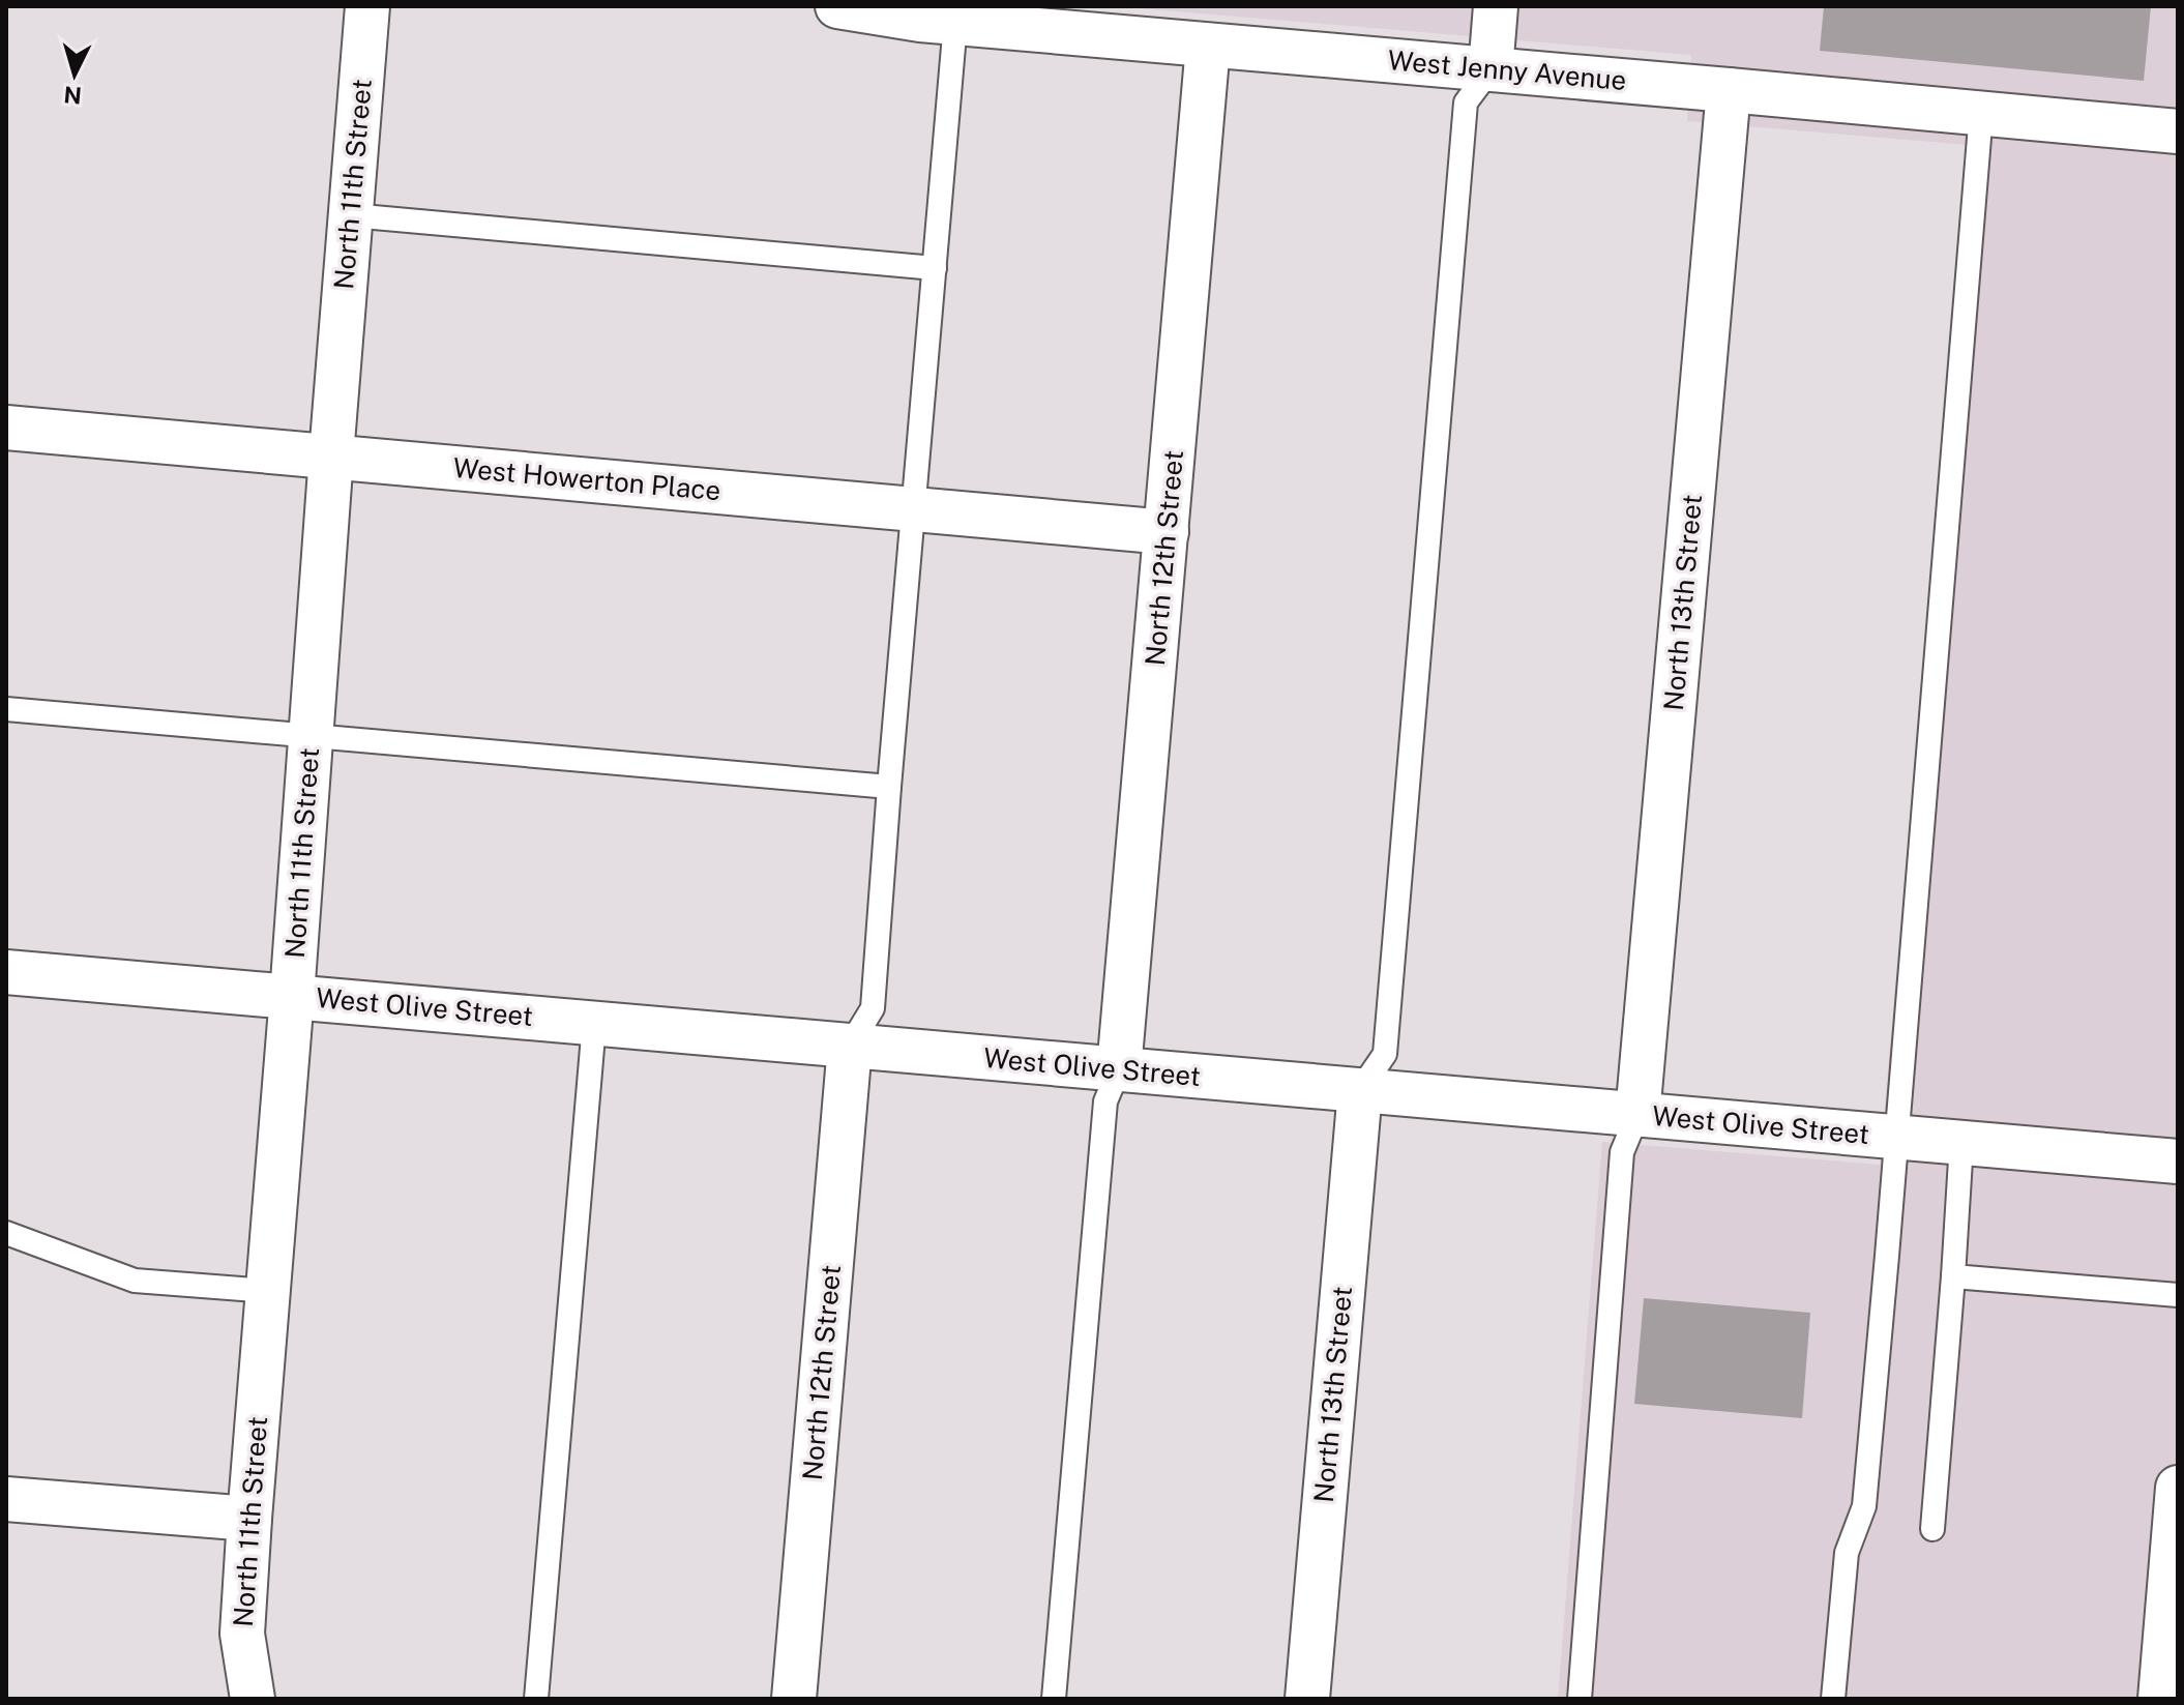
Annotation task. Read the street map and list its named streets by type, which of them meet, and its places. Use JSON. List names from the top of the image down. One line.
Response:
{"streets":{"street":["West Jenny Avenue","North 11th Street","West Howerton Place","North 12th Street","North 13th Street","West Olive Street"]},"crossings":[["West Jenny Avenue","North 12th Street"],["West Jenny Avenue","North 13th Street"],["North 11th Street","West Howerton Place"],["North 11th Street","West Olive Street"],["West Howerton Place","North 12th Street"],["North 12th Street","West Olive Street"],["North 13th Street","West Olive Street"]],"north":"bottom"}
